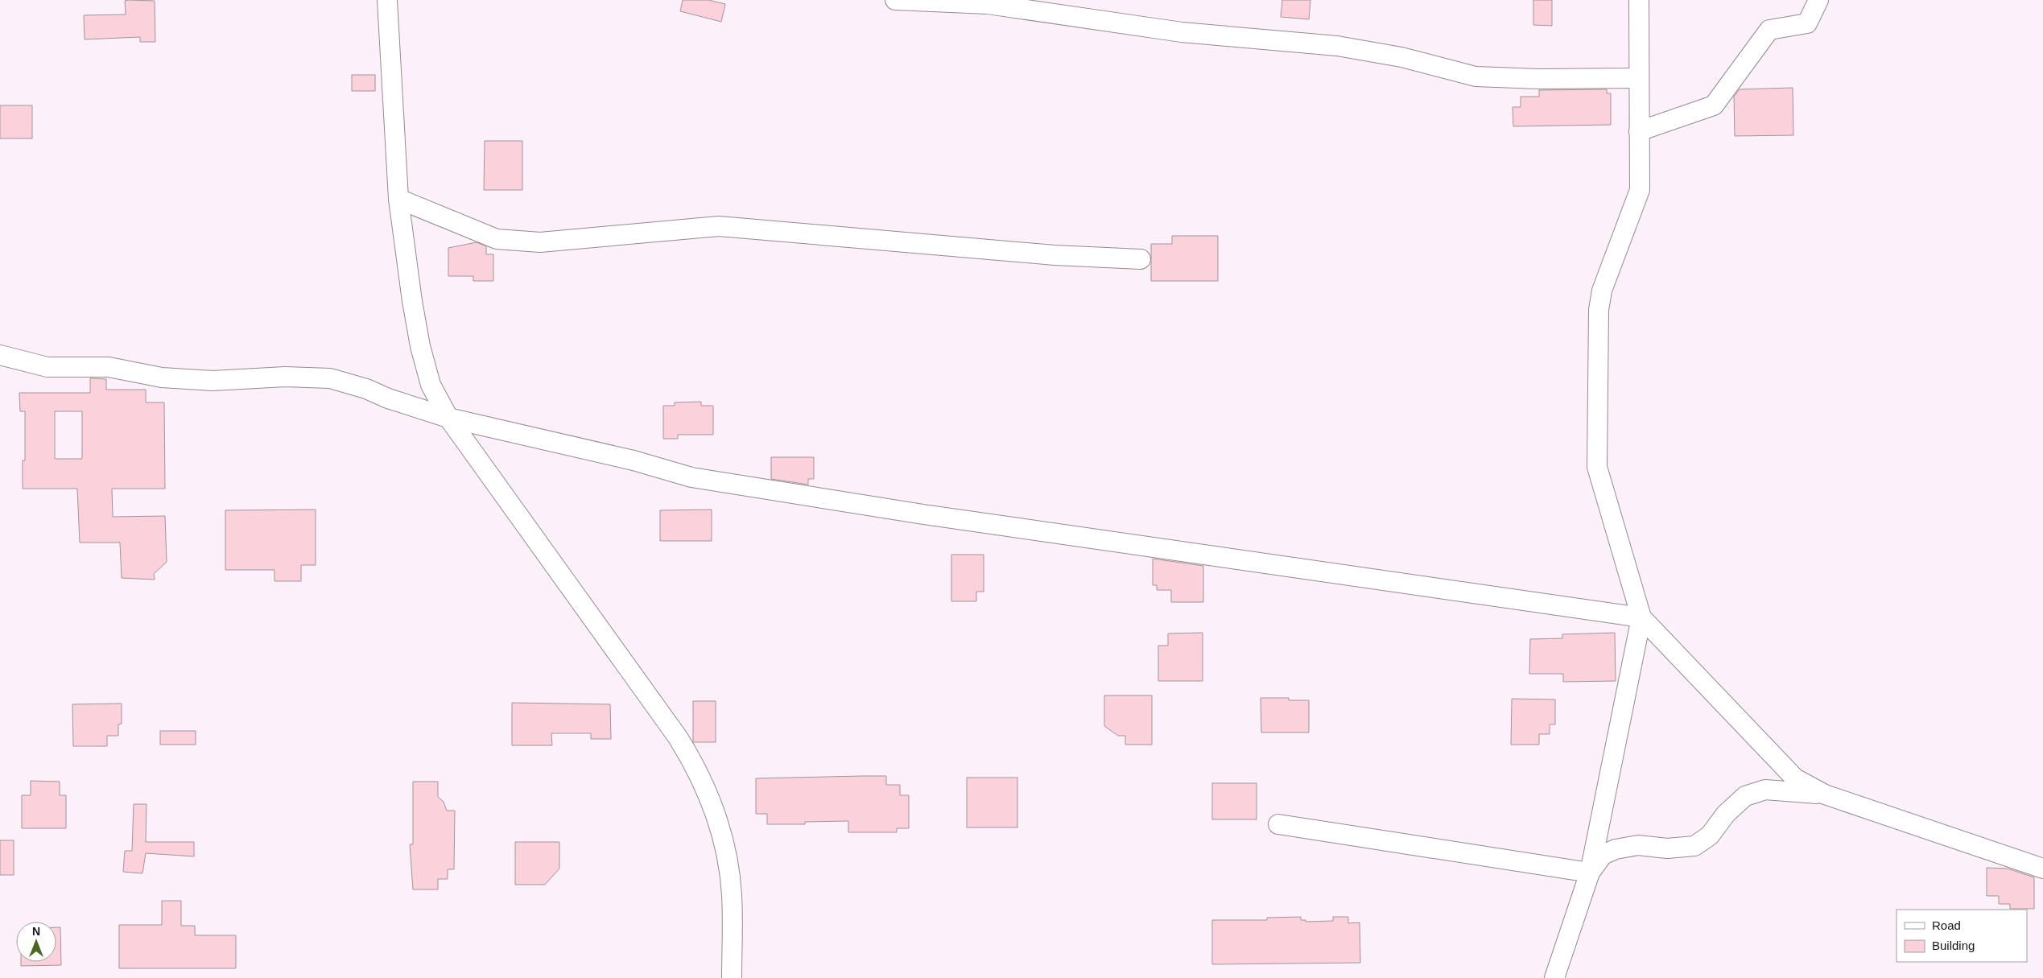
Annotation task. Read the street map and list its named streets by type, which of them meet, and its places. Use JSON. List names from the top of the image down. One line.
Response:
{"legend":["Road","Building"],"north":"top"}
